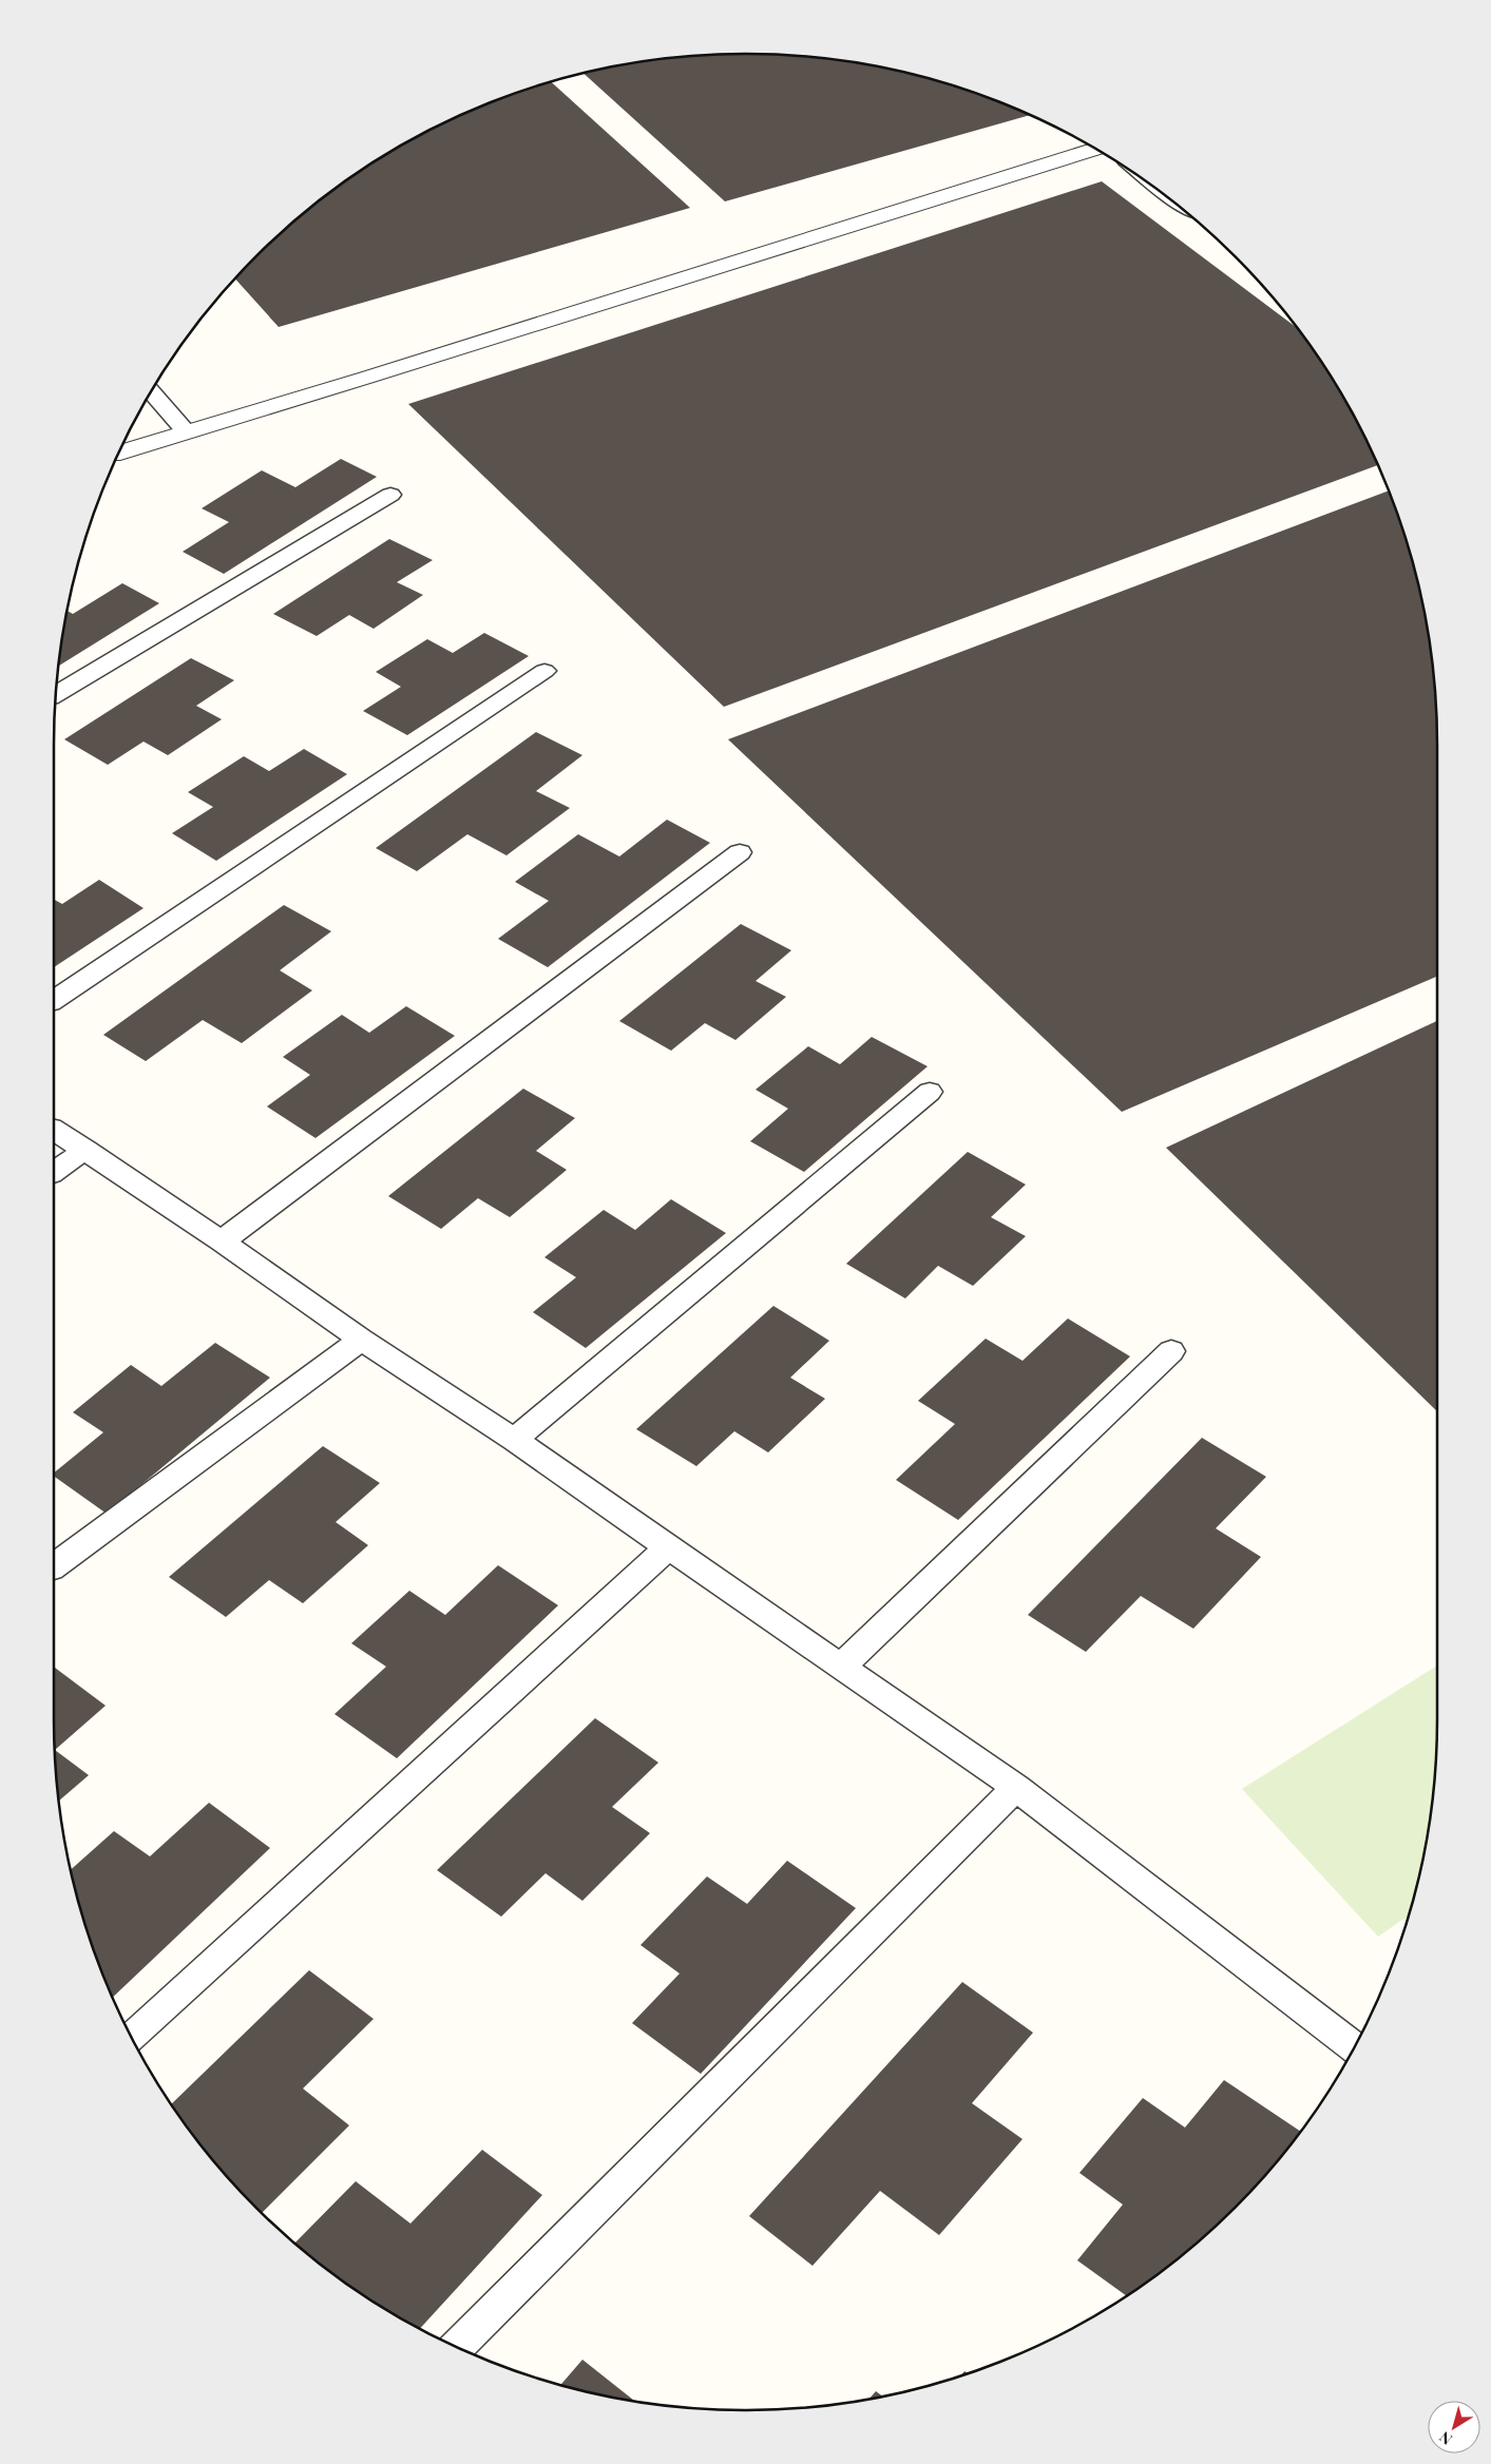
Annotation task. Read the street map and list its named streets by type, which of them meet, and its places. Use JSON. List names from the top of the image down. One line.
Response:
{"north":"bottom left"}
